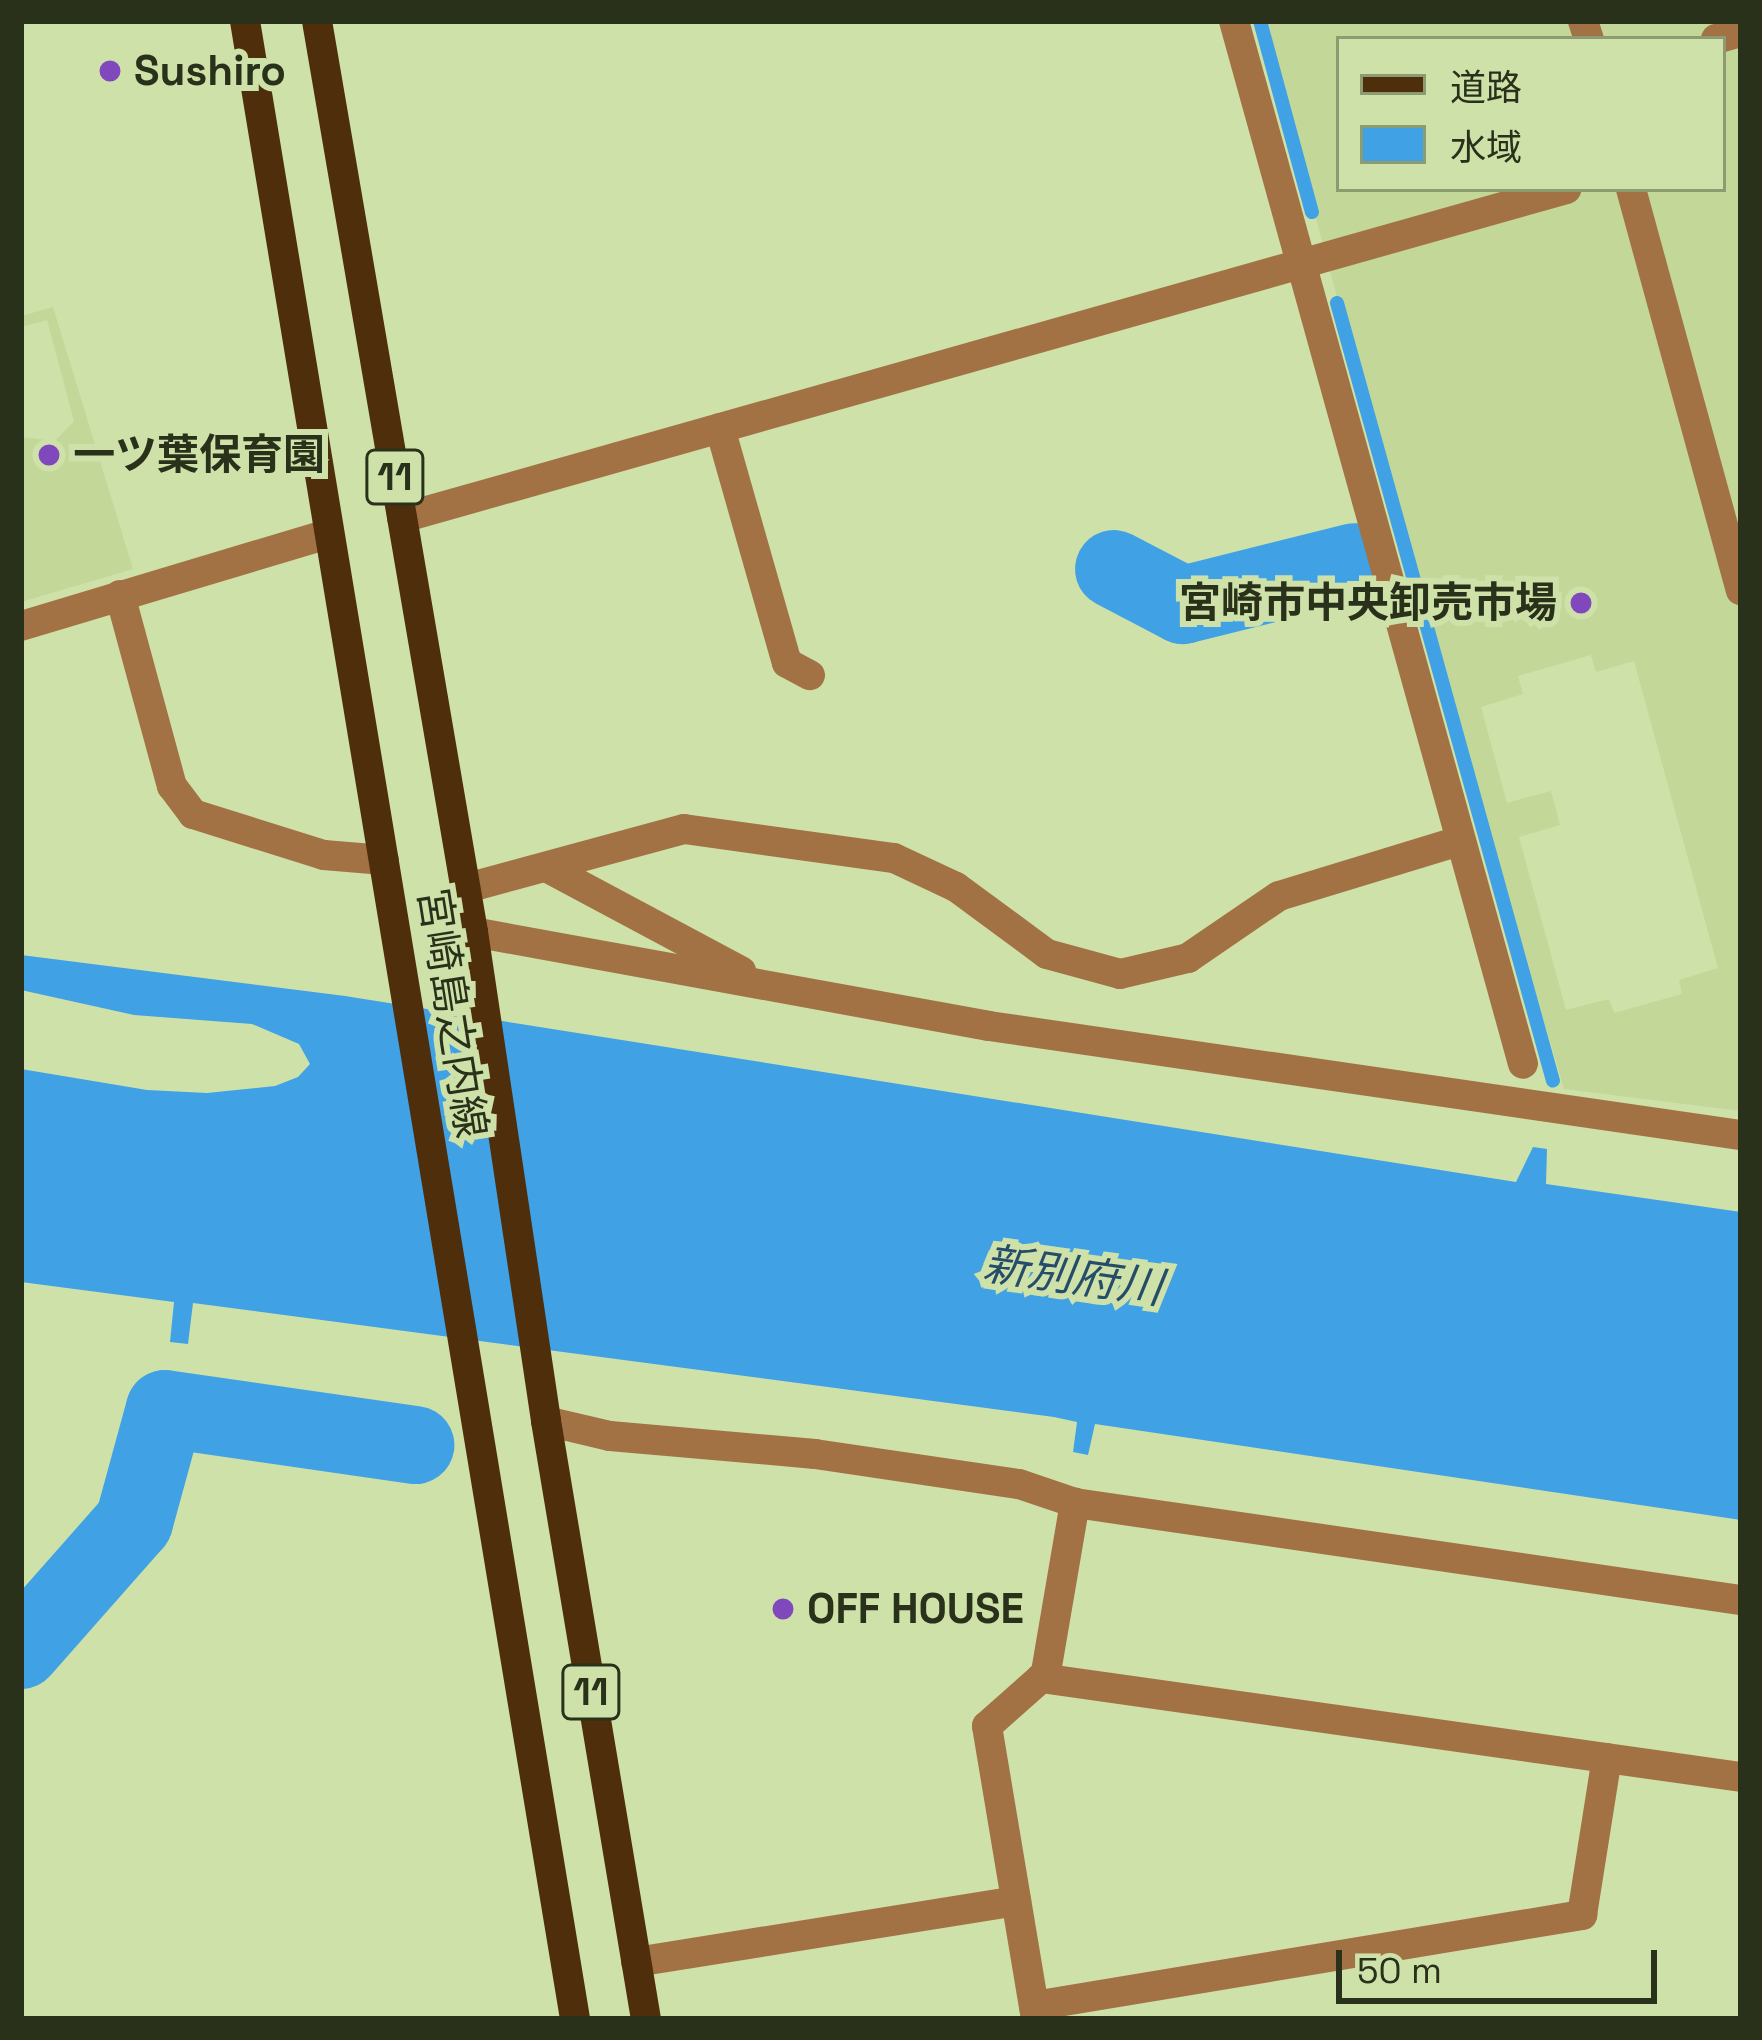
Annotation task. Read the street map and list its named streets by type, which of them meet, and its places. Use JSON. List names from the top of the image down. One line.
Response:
{"streets":{"main road":["11","宮崎島之内線"]},"water":["新別府川"],"places":["Sushiro","一ツ葉保育園","宮崎市中央卸売市場","OFF HOUSE"],"legend":["道路","水域"],"scale_bar":"50 m"}
